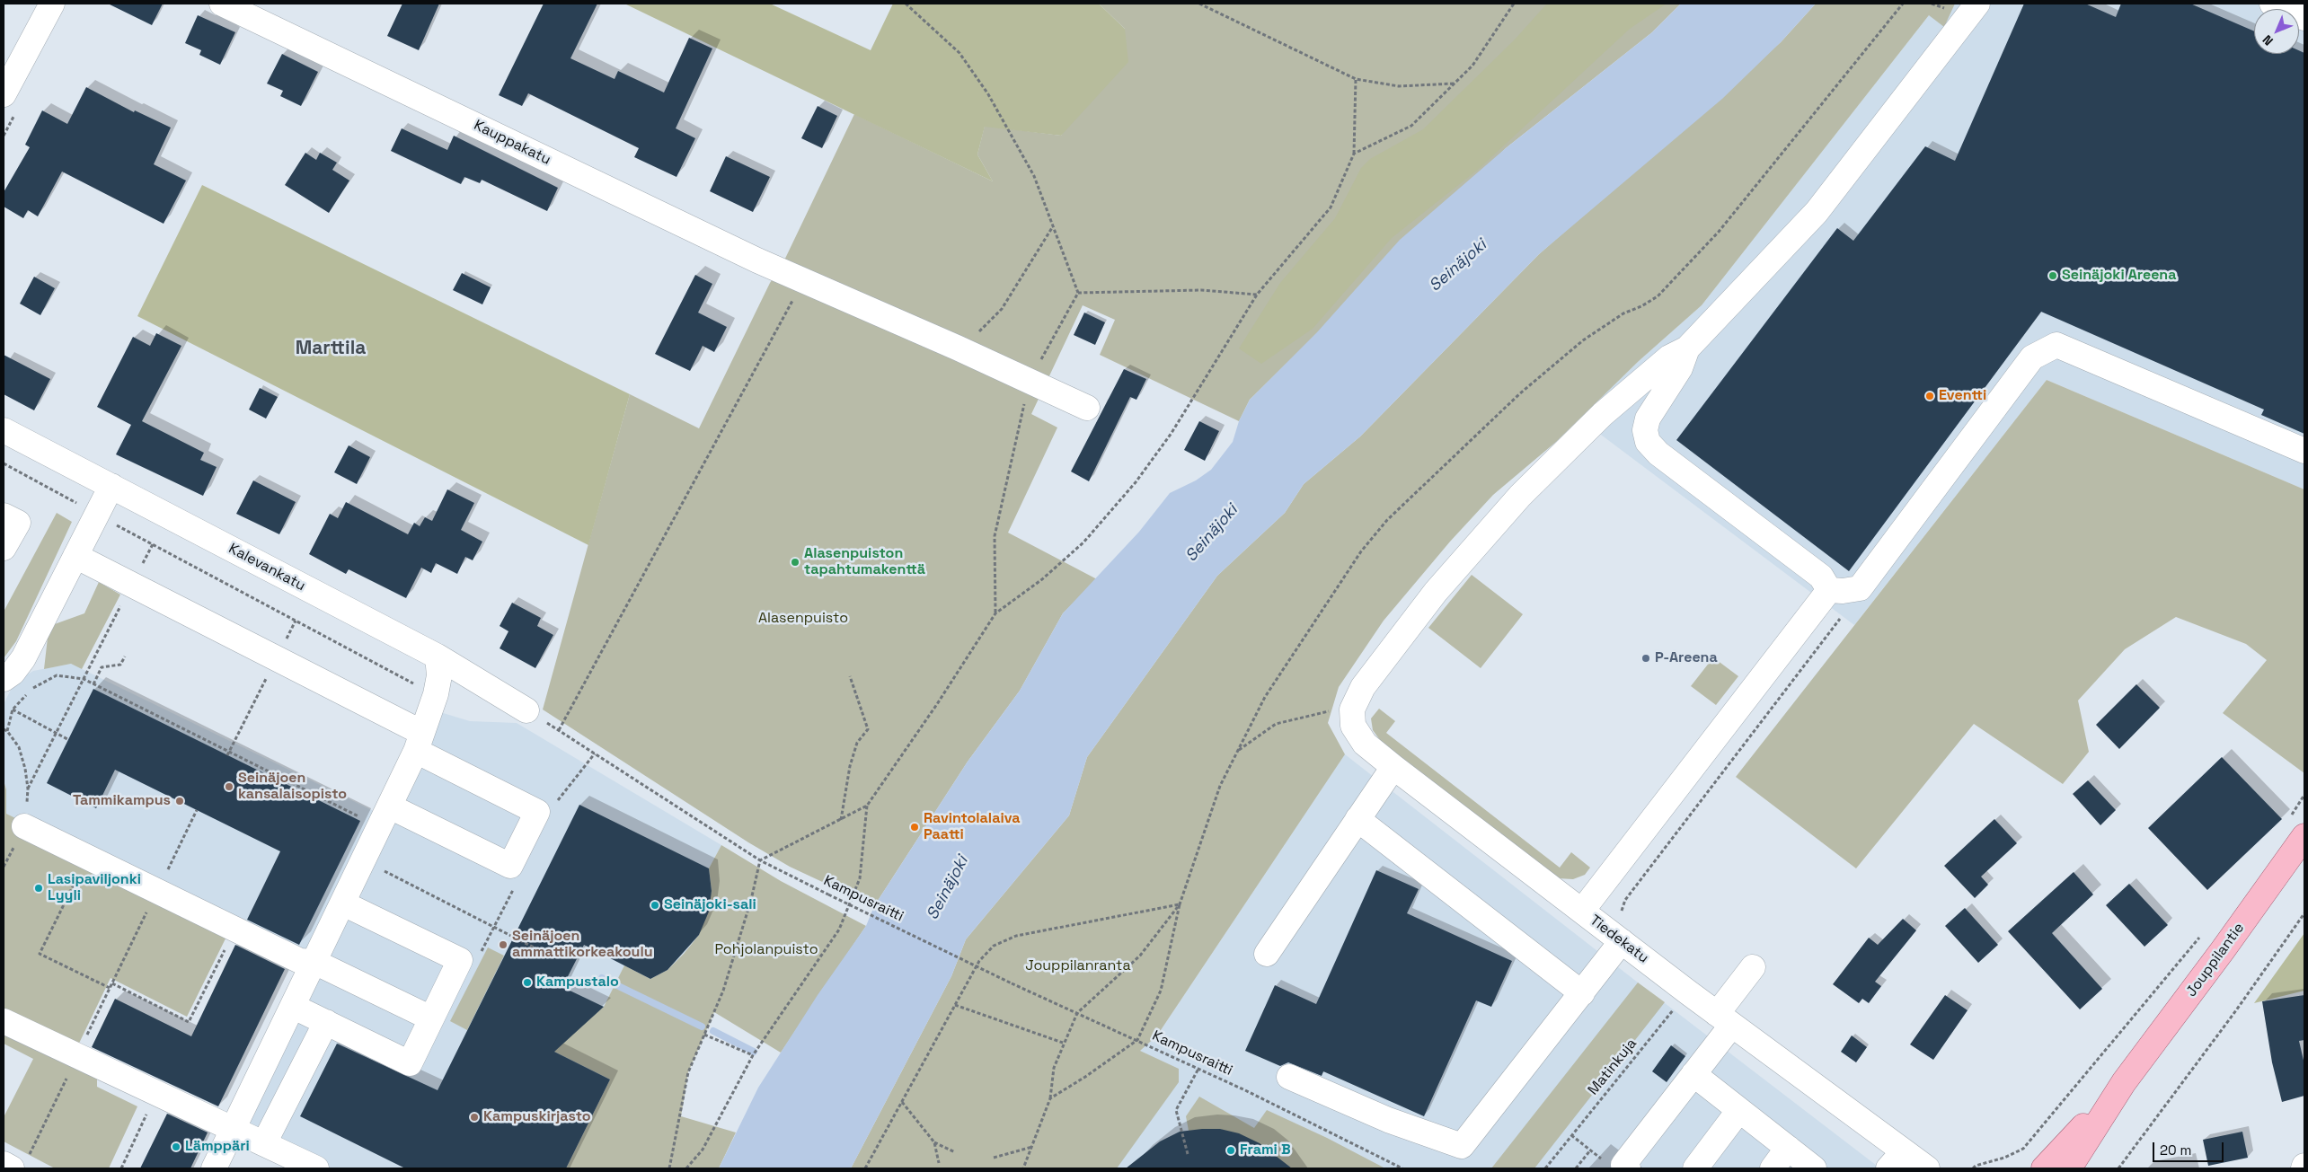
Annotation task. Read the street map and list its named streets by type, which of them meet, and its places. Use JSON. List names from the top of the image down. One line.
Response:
{"streets":{"main road":["Jouppilantie"],"street":["Kauppakatu","Kalevankatu","Tiedekatu"],"path":["Kampusraitti","Matinkuja"]},"crossings":[["Kalevankatu","Kampusraitti"],["Tiedekatu","Matinkuja"]],"districts":["Marttila"],"water":["Seinäjoki"],"parks":["Alasenpuisto","Pohjolanpuisto","Jouppilanranta"],"places":["Seinäjoki Areena","Eventti","Alasenpuiston tapahtumakenttä","P-Areena","Seinäjoen kansalaisopisto","Tammikampus","Ravintolalaiva Paatti","Lasipaviljonki Lyyli","Seinäjoki-sali","Seinäjoen ammattikorkeakoulu","Kampustalo","Kampuskirjasto","Lämppäri","Frami B"],"scale_bar":"20 m","north":"bottom left"}
